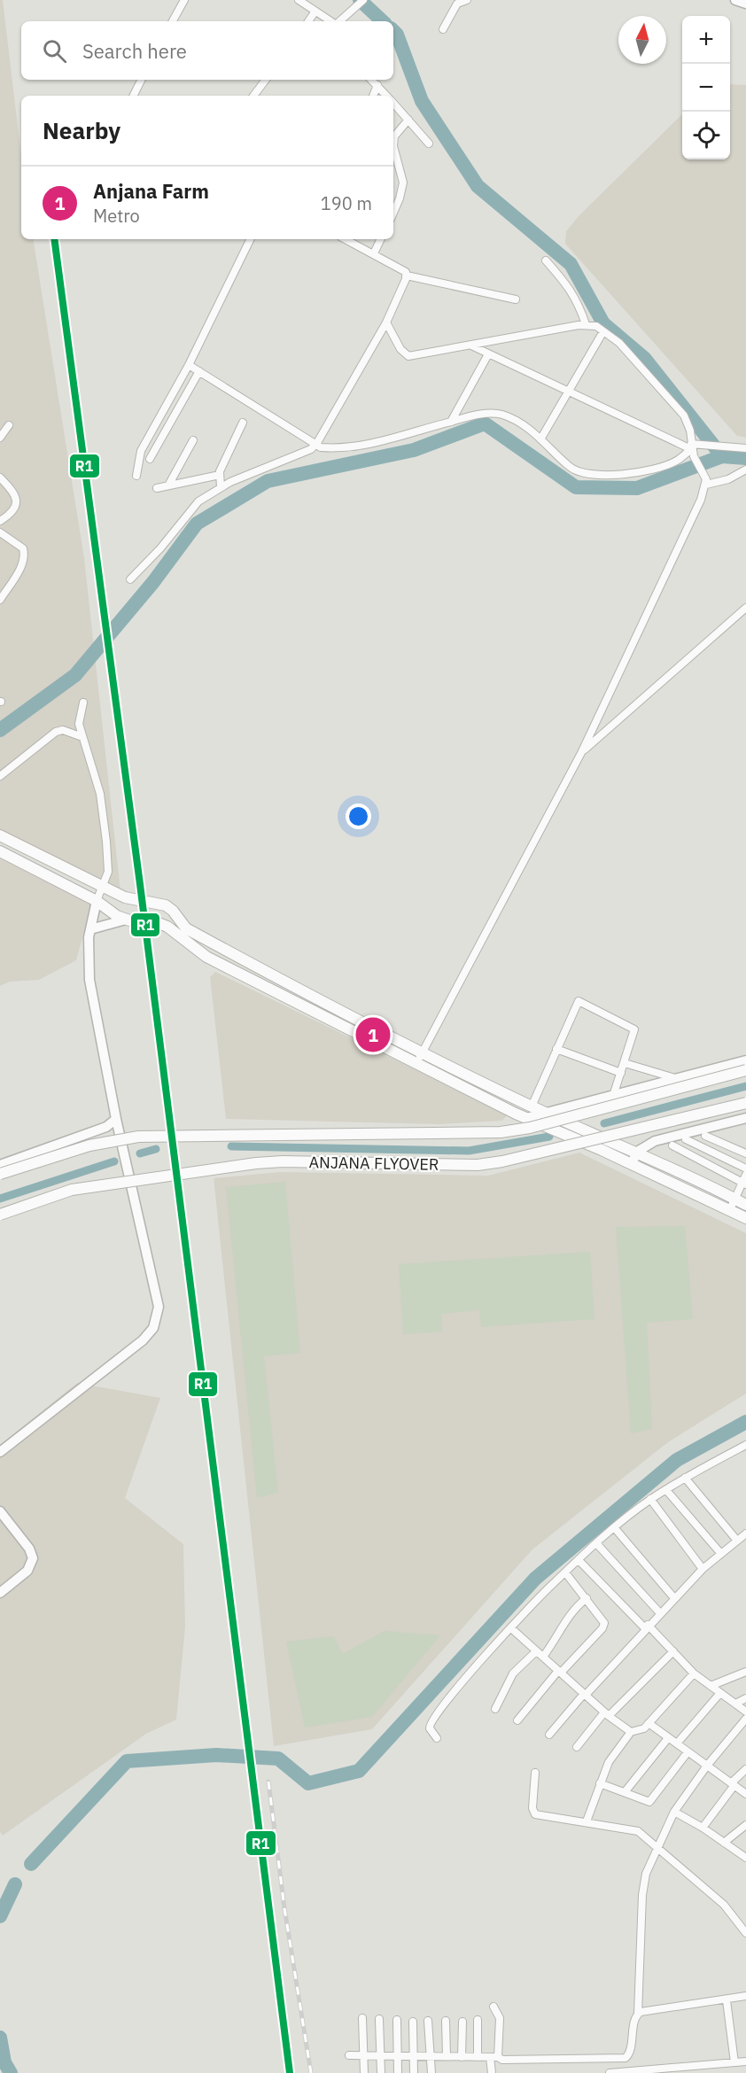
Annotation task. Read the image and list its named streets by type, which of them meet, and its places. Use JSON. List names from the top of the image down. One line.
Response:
{"streets":{"main road":["ANJANA FLYOVER"]},"lines":["transit line R1"],"north":"top","page":{"map_buttons":["+","−"],"search":"Search here","heading":"Nearby","list":[{"mark":"1","name":"Anjana Farm","note":"Metro","value":"190 m"}],"pins":"1"}}
